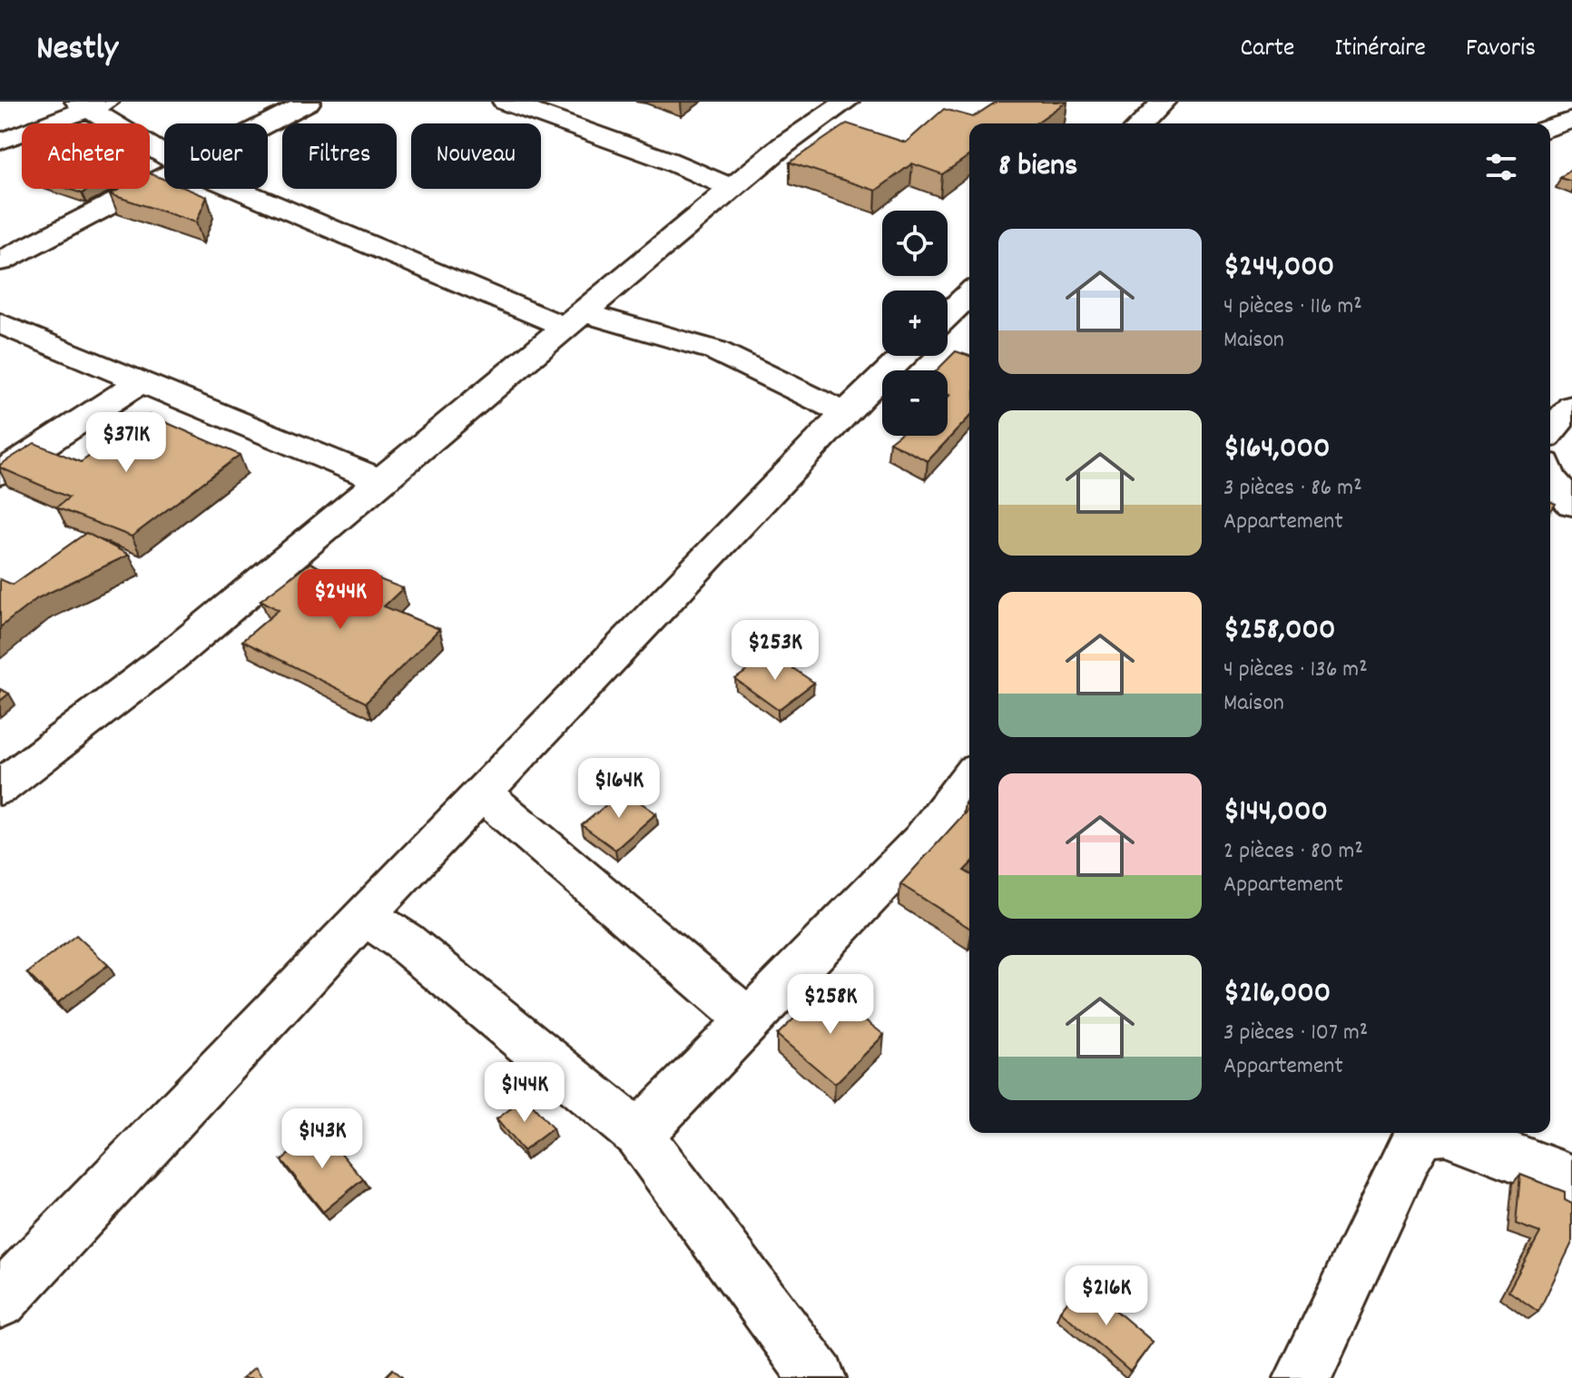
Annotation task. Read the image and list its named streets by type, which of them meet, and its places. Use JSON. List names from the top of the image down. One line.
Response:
{"page":{"header":"Nestly","nav":["Carte","Itinéraire","Favoris"],"chip":["Acheter","Louer","Filtres","Nouveau"],"heading":"8 biens","map_buttons":["+","−"],"list":[{"name":"$244,000","note":"4 pièces · 116 m² · Maison"},{"name":"$164,000","note":"3 pièces · 86 m² · Appartement"},{"name":"$258,000","note":"4 pièces · 136 m² · Maison"},{"name":"$144,000","note":"2 pièces · 80 m² · Appartement"},{"name":"$216,000","note":"3 pièces · 107 m² · Appartement"}],"price":["$371K","$244K","$253K","$164K","$258K","$144K","$143K","$216K"]}}
